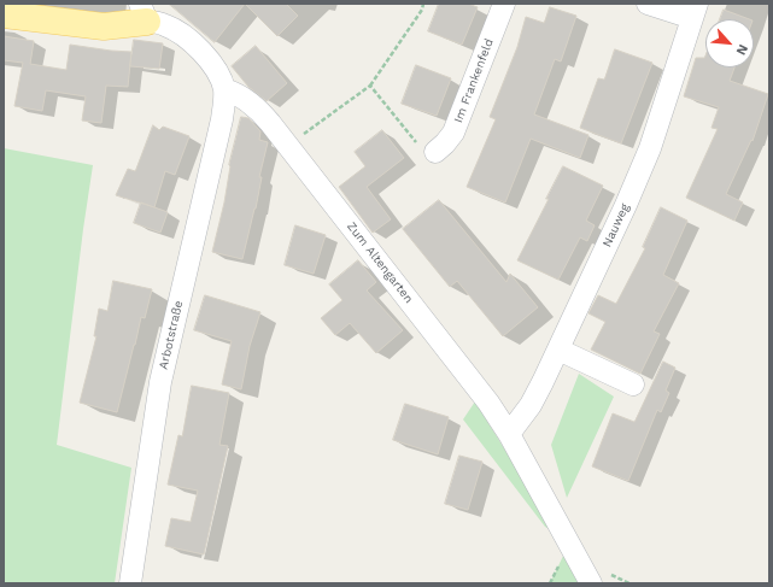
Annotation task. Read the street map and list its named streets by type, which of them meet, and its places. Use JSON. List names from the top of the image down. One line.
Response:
{"streets":{"street":["Im Frankenfeld","Nauweg","Zum Altengarten","Arbotstraße"]},"crossings":[["Nauweg","Zum Altengarten"],["Zum Altengarten","Arbotstraße"]],"north":"bottom right"}
